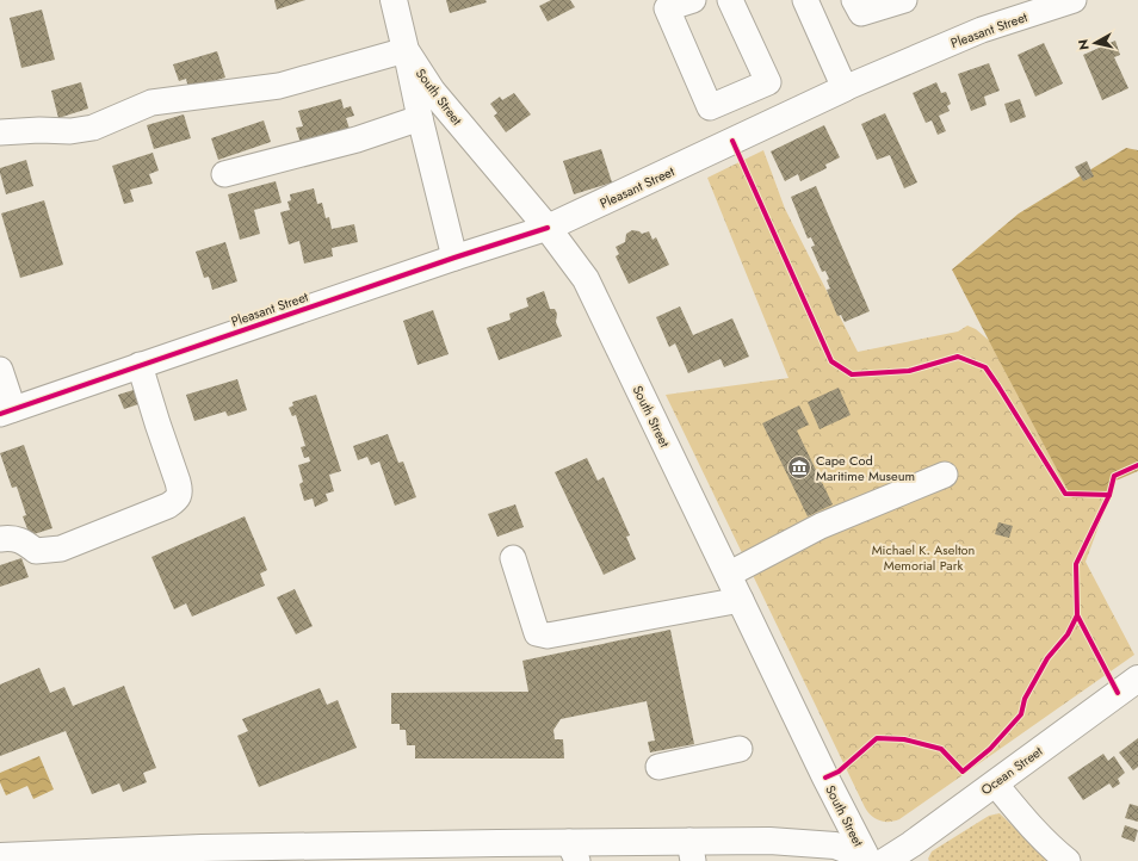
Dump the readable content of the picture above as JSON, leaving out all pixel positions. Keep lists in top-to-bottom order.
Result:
{
  "streets": {
    "main road": ["Pleasant Street", "South Street", "Ocean Street"]
  },
  "crossings": [
    ["Pleasant Street", "South Street"]
  ],
  "parks": ["Michael K. Aselton Memorial Park"],
  "places": {
    "museum": ["Cape Cod Maritime Museum"]
  },
  "north": "left"
}
